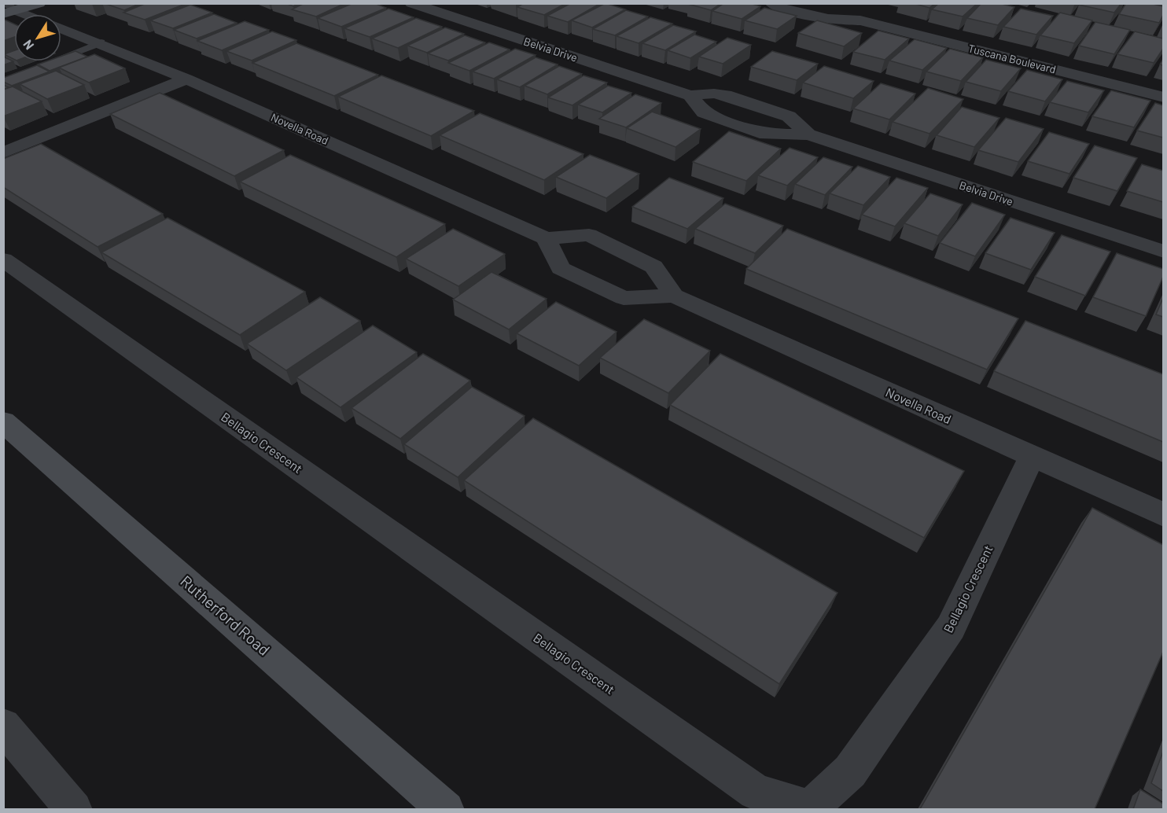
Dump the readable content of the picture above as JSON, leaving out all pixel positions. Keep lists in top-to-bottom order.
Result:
{
  "streets": {
    "main road": ["Rutherford Road"],
    "street": [
      "Belvia Drive",
      "Tuscana Boulevard",
      "Novella Road",
      "Bellagio Crescent"
    ]
  },
  "crossings": [
    ["Novella Road", "Bellagio Crescent"]
  ],
  "north": "bottom left"
}
